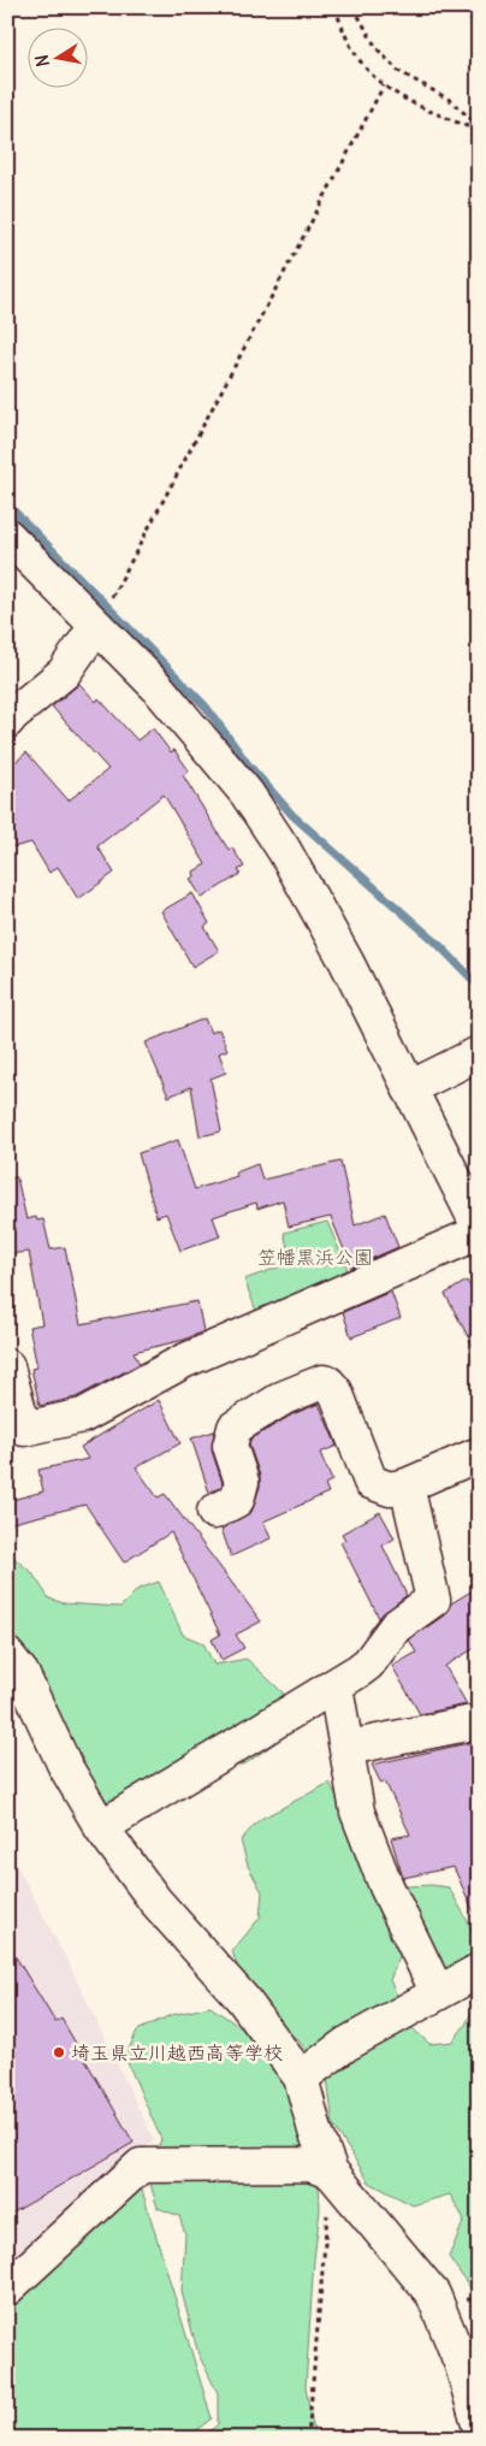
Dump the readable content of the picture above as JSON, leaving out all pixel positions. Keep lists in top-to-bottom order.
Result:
{
  "parks": ["笠幡黒浜公園"],
  "places": ["埼玉県立川越西高等学校"],
  "north": "left"
}
